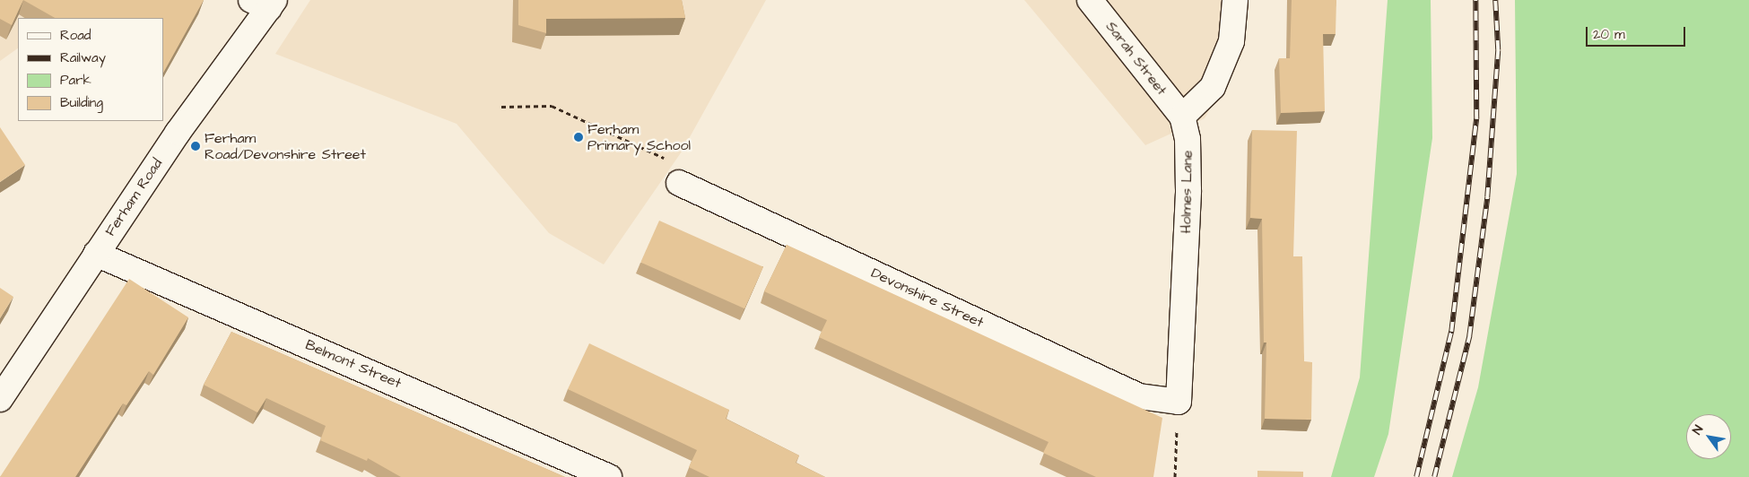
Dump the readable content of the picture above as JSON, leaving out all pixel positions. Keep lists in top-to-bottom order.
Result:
{
  "streets": {
    "street": [
      "Sarah Street",
      "Holmes Lane",
      "Ferham Road",
      "Devonshire Street",
      "Belmont Street"
    ]
  },
  "crossings": [
    ["Sarah Street", "Holmes Lane"],
    ["Holmes Lane", "Devonshire Street"],
    ["Ferham Road", "Belmont Street"]
  ],
  "places": ["Ferham Primary School", "Ferham Road/Devonshire Street"],
  "legend": [
    "Road",
    "Railway",
    "Park",
    "Building"
  ],
  "scale_bar": "20 m",
  "north": "top left"
}
